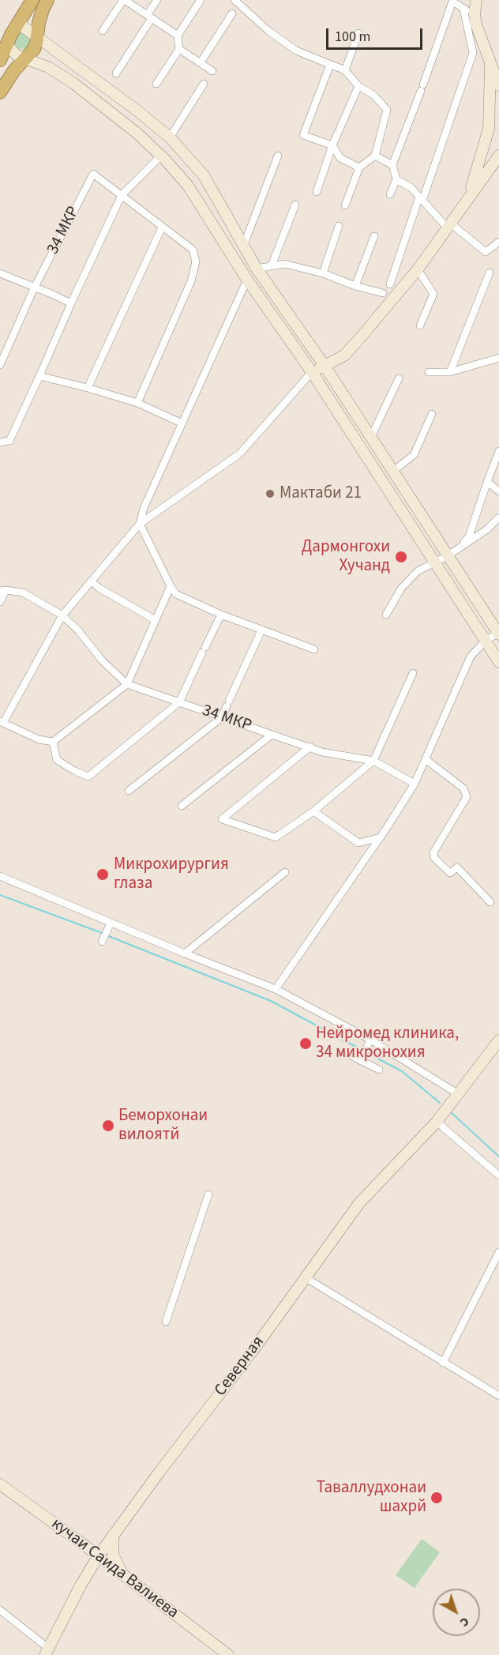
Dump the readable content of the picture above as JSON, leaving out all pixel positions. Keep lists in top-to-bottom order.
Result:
{
  "streets": {
    "main road": ["Северная", "кучаи Саида Валиева"],
    "street": ["34 МКР"]
  },
  "crossings": [
    ["Северная", "кучаи Саида Валиева"]
  ],
  "places": [
    "Мактаби 21",
    "Дармонгохи Хучанд",
    "Микрохирургия глаза",
    "Нейромед клиника, 34 микронохия",
    "Беморхонаи вилоятй",
    "Таваллудхонаи шахрй"
  ],
  "scale_bar": "100 m",
  "north": "bottom right"
}
